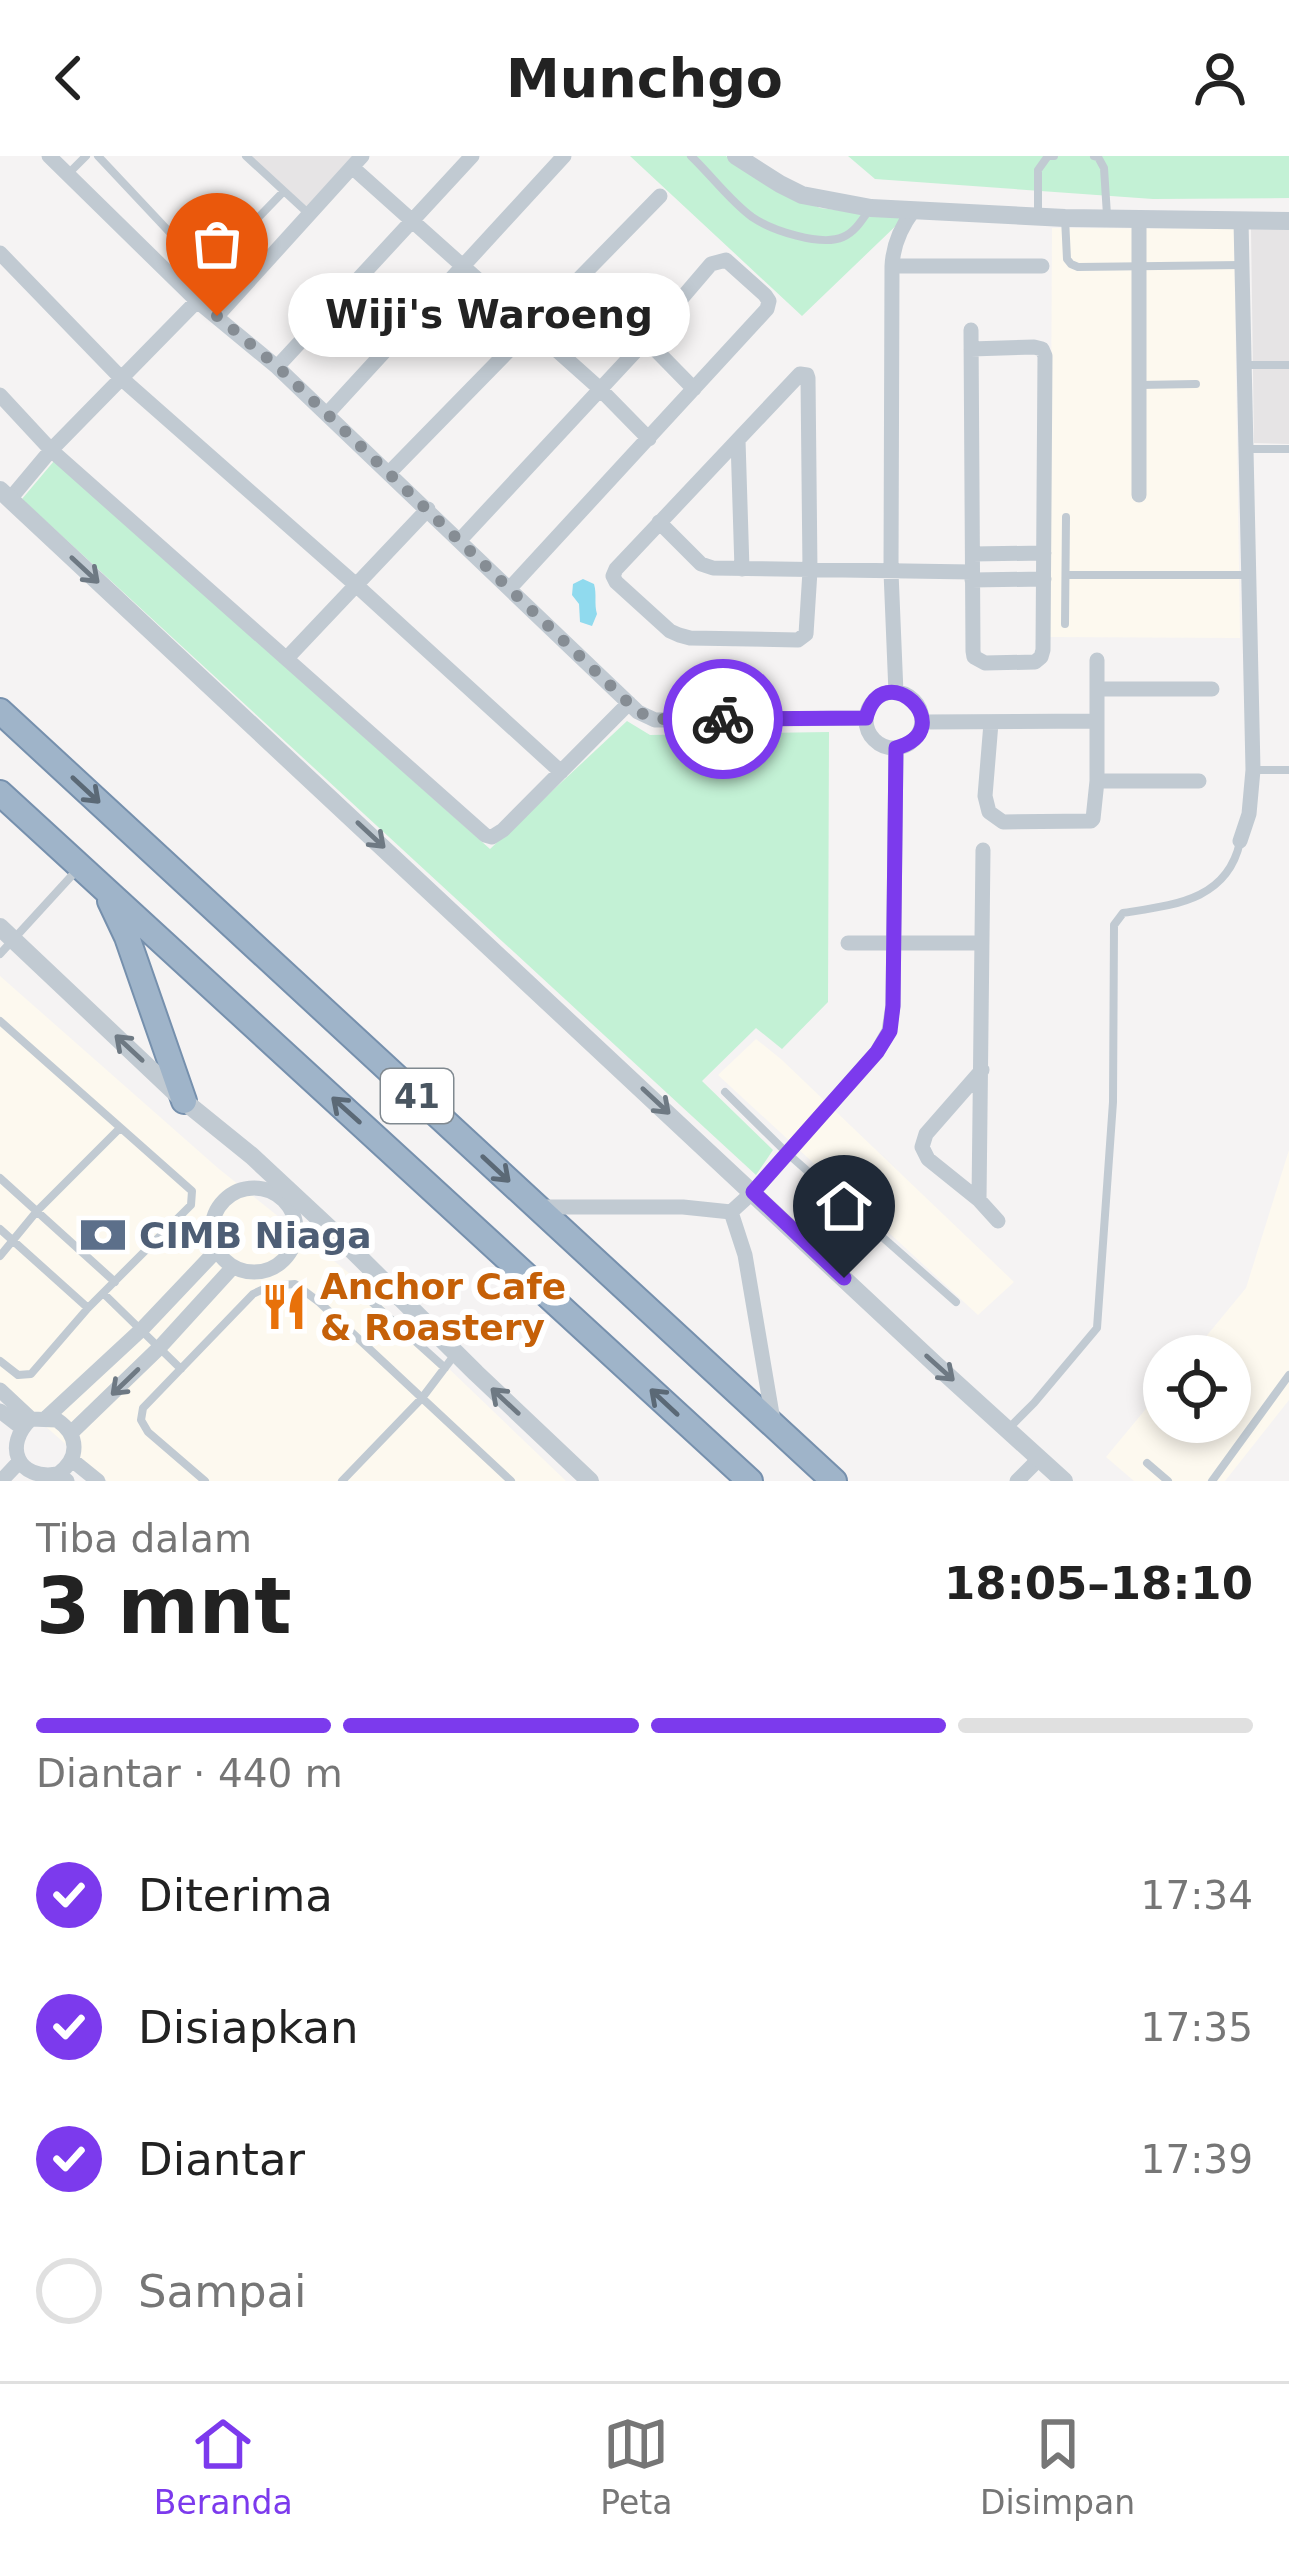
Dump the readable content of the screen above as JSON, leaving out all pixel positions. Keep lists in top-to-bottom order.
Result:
{
  "streets": {
    "highway": ["41"]
  },
  "places": {
    "other": ["Wiji's Waroeng"],
    "bank": ["CIMB Niaga"],
    "restaurant": ["Anchor Cafe & Roastery"]
  },
  "page": {
    "header": "Munchgo",
    "bubble": "Wiji's Waroeng",
    "heading": ["3 mnt", "Tiba dalam", "18:05–18:10"],
    "bar": "Diantar · 440 m",
    "list": [
      ["Diterima", "17:34"],
      ["Disiapkan", "17:35"],
      ["Diantar", "17:39"],
      "Sampai"
    ],
    "tabs": ["Beranda", "Peta", "Disimpan"]
  }
}
